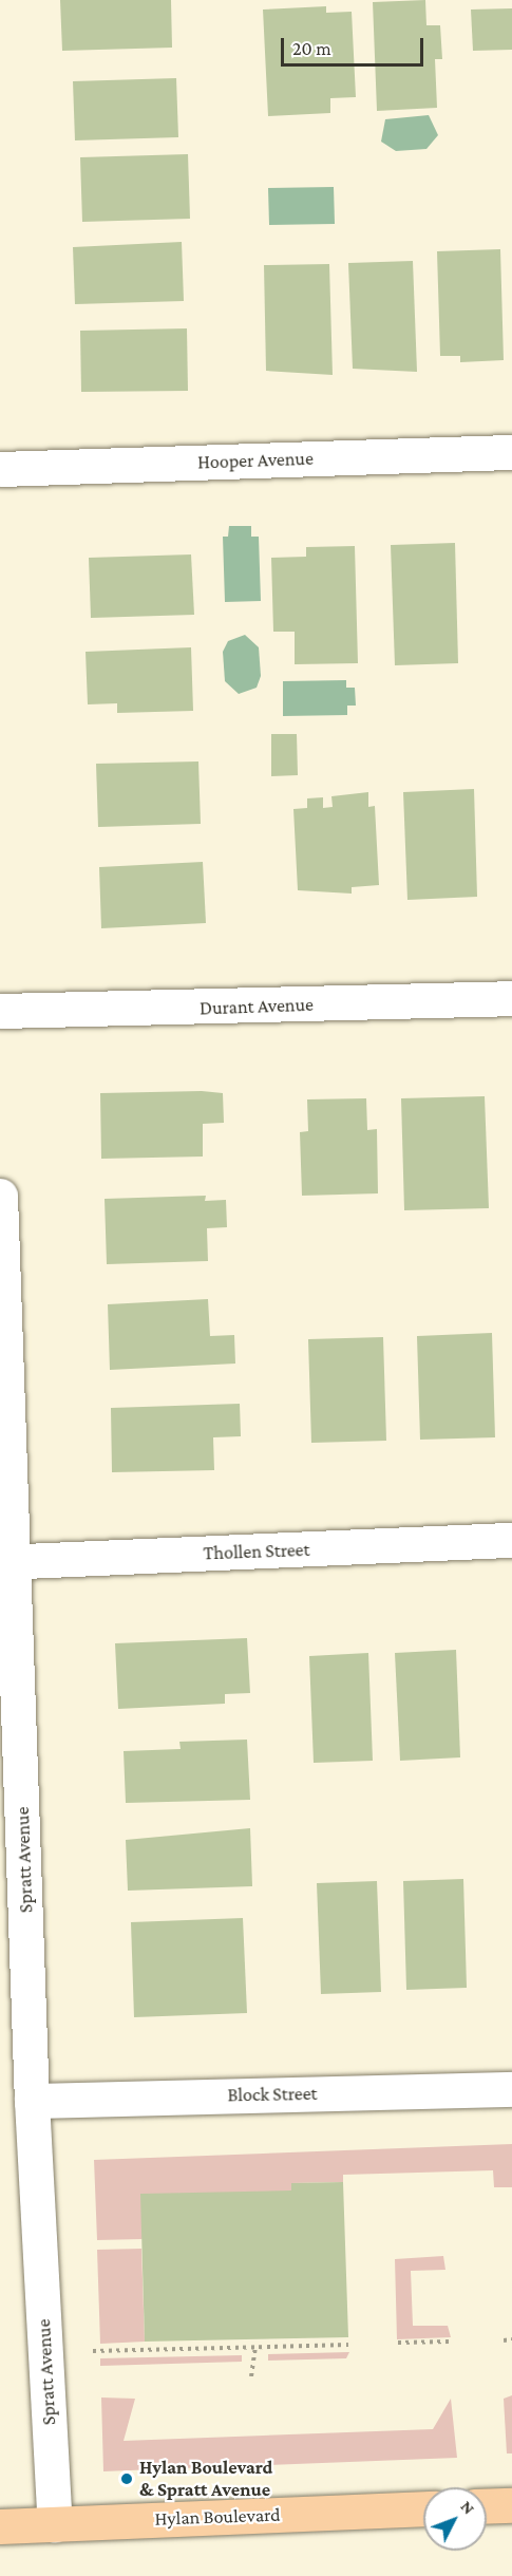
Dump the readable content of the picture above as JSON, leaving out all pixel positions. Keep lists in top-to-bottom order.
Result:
{
  "streets": {
    "main road": ["Hylan Boulevard"],
    "street": [
      "Hooper Avenue",
      "Durant Avenue",
      "Thollen Street",
      "Spratt Avenue",
      "Block Street"
    ]
  },
  "crossings": [
    ["Thollen Street", "Spratt Avenue"],
    ["Spratt Avenue", "Block Street"],
    ["Spratt Avenue", "Hylan Boulevard"]
  ],
  "places": ["Hylan Boulevard & Spratt Avenue"],
  "scale_bar": "20 m",
  "north": "top right"
}
